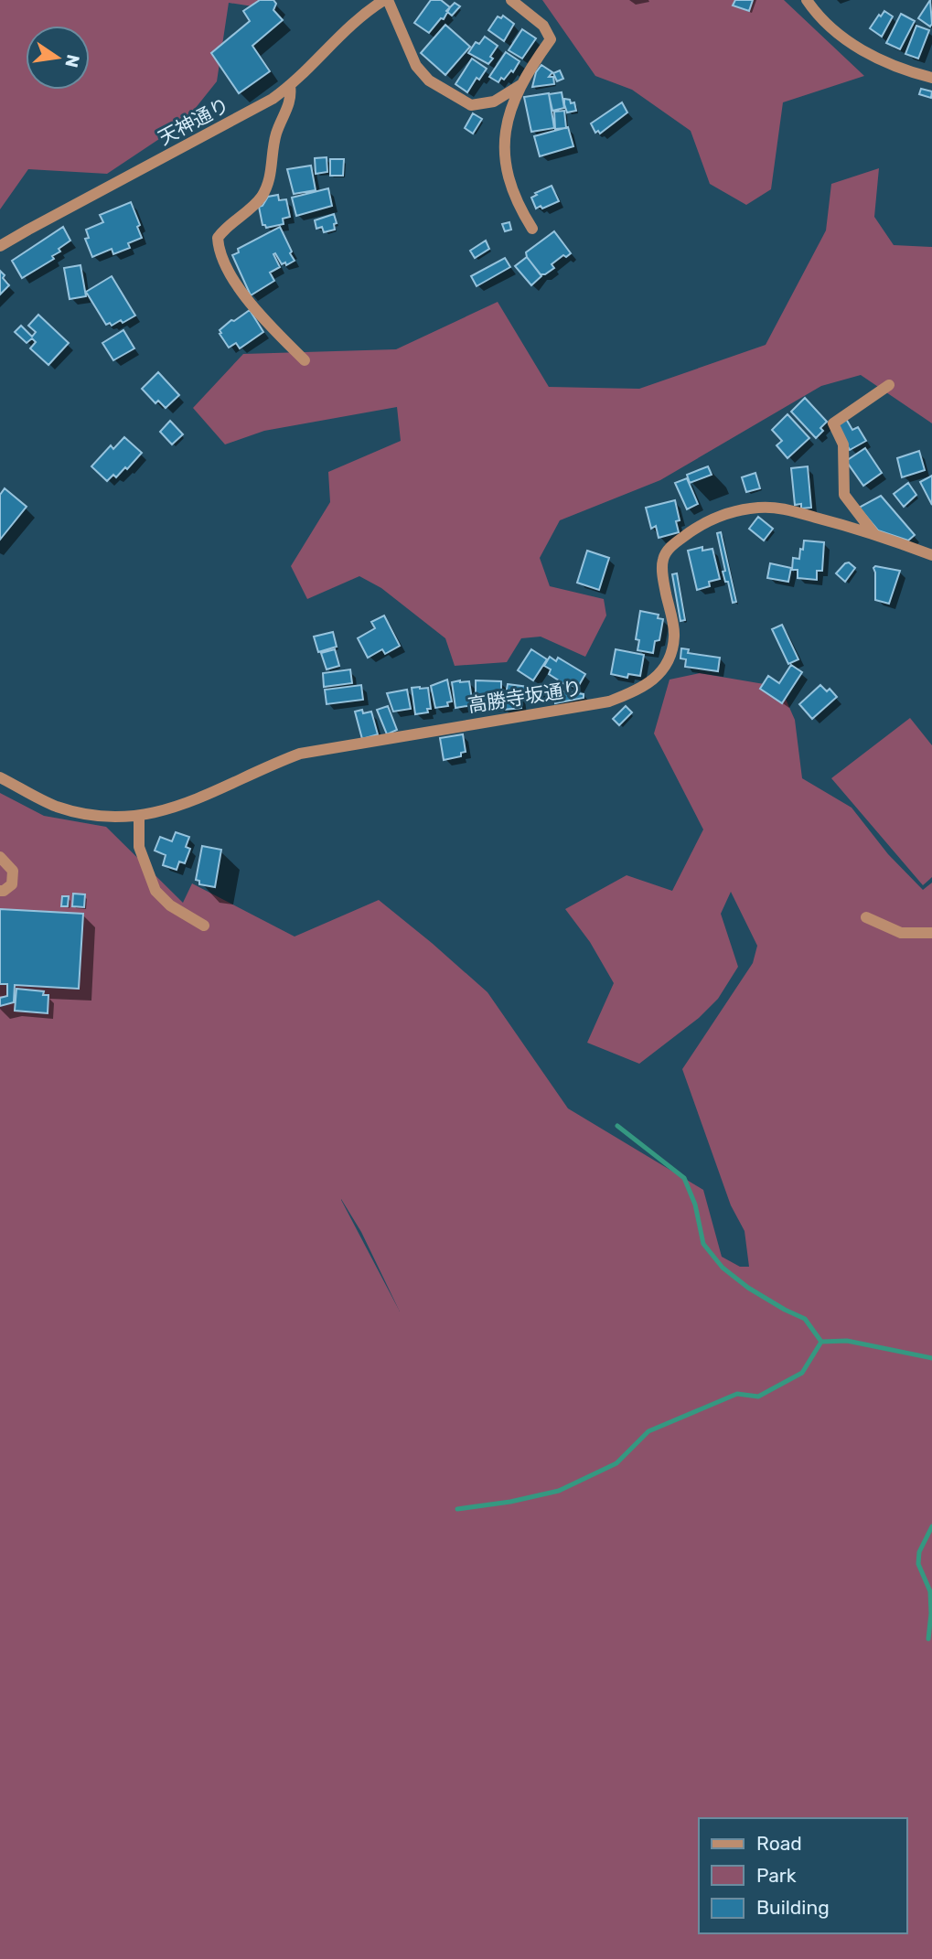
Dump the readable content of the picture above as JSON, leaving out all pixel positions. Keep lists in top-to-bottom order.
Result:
{
  "streets": {
    "street": ["天神通り", "高勝寺坂通り"]
  },
  "legend": ["Road", "Park", "Building"],
  "north": "right"
}
